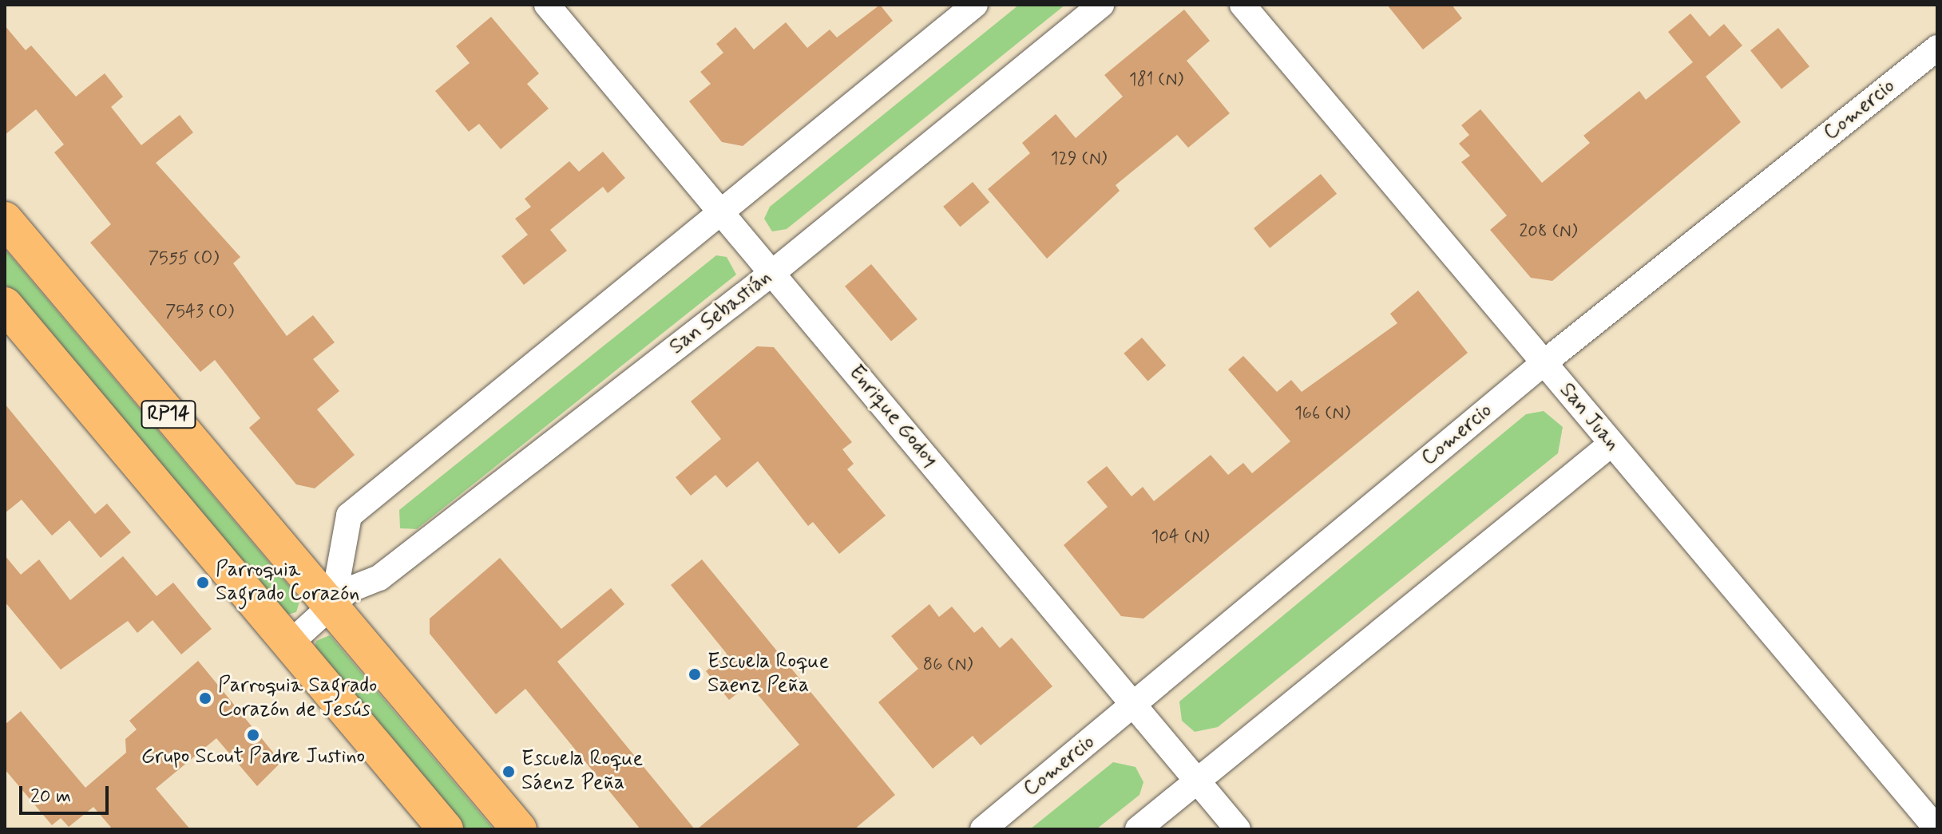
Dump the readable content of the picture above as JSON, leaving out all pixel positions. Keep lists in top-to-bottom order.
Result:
{
  "streets": {
    "main road": ["RP14"],
    "street": [
      "Comercio",
      "San Sebastián",
      "Enrique Godoy",
      "San Juan"
    ]
  },
  "crossings": [
    ["Comercio", "Enrique Godoy"],
    ["Comercio", "San Juan"],
    ["San Sebastián", "RP14"],
    ["San Sebastián", "Enrique Godoy"]
  ],
  "places": [
    "Parroquia Sagrado Corazón",
    "Escuela Roque Saenz Peña",
    "Parroquia Sagrado Corazón de Jesús",
    "Grupo Scout Padre Justino",
    "Escuela Roque Sáenz Peña"
  ],
  "house_numbers": [
    "181 (N)",
    "129 (N)",
    "208 (N)",
    "7555 (O)",
    "7543 (O)",
    "166 (N)",
    "104 (N)",
    "86 (N)"
  ],
  "scale_bar": "20 m"
}
